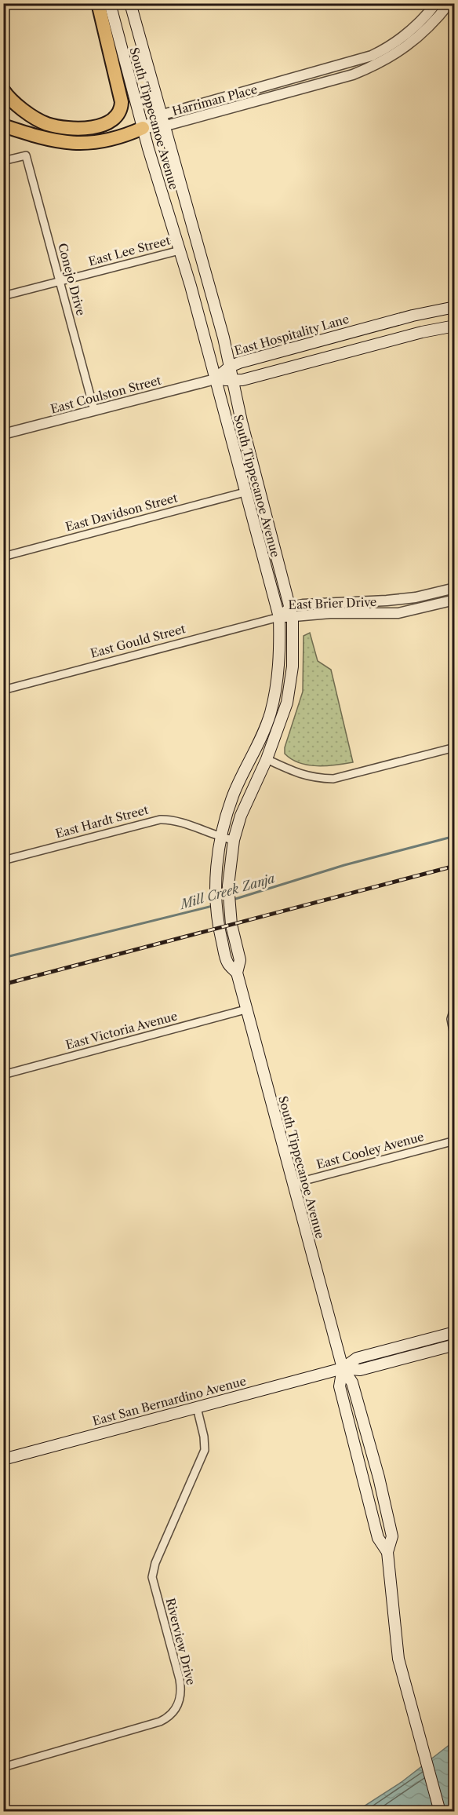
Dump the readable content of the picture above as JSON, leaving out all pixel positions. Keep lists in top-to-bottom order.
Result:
{
  "streets": {
    "main road": ["South Tippecanoe Avenue", "East Hospitality Lane", "East San Bernardino Avenue"],
    "street": [
      "Harriman Place",
      "East Lee Street",
      "Conejo Drive",
      "East Coulston Street",
      "East Davidson Street",
      "East Brier Drive",
      "East Gould Street",
      "East Hardt Street",
      "East Victoria Avenue",
      "East Cooley Avenue",
      "Riverview Drive"
    ]
  },
  "crossings": [
    ["Harriman Place", "South Tippecanoe Avenue"],
    ["South Tippecanoe Avenue", "East Lee Street"],
    ["South Tippecanoe Avenue", "East Hospitality Lane"],
    ["South Tippecanoe Avenue", "East Coulston Street"],
    ["South Tippecanoe Avenue", "East Davidson Street"],
    ["South Tippecanoe Avenue", "East Brier Drive"],
    ["South Tippecanoe Avenue", "East Gould Street"],
    ["South Tippecanoe Avenue", "East Hardt Street"],
    ["South Tippecanoe Avenue", "East Victoria Avenue"],
    ["South Tippecanoe Avenue", "East Cooley Avenue"],
    ["South Tippecanoe Avenue", "East San Bernardino Avenue"],
    ["East Lee Street", "Conejo Drive"],
    ["Conejo Drive", "East Coulston Street"],
    ["East Hospitality Lane", "East Coulston Street"],
    ["East Brier Drive", "East Gould Street"],
    ["East San Bernardino Avenue", "Riverview Drive"]
  ],
  "water": ["Mill Creek Zanja"]
}
